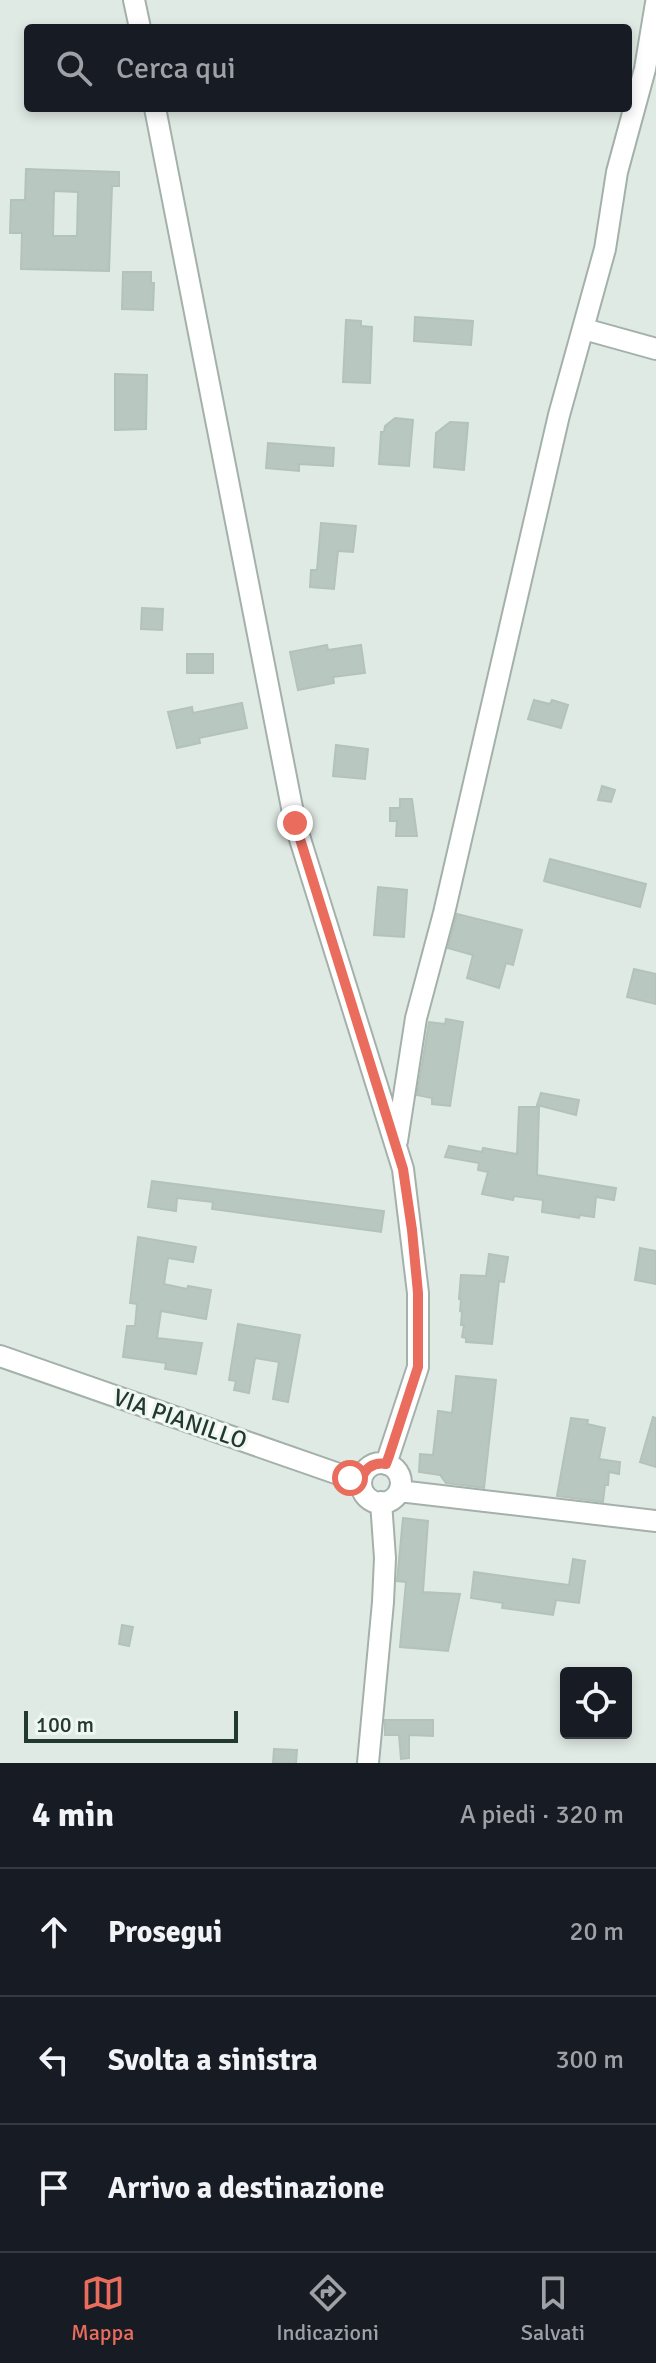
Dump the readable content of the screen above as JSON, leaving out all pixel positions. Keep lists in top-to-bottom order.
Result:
{
  "streets": {
    "street": ["VIA PIANILLO"]
  },
  "scale_bar": "100 m",
  "page": {
    "search": "Cerca qui",
    "scale": "100 m",
    "heading": ["4 min", "A piedi · 320 m"],
    "list": [
      ["Prosegui", "20 m"],
      ["Svolta a sinistra", "300 m"],
      "Arrivo a destinazione"
    ],
    "nav": ["Mappa", "Indicazioni", "Salvati"]
  }
}
